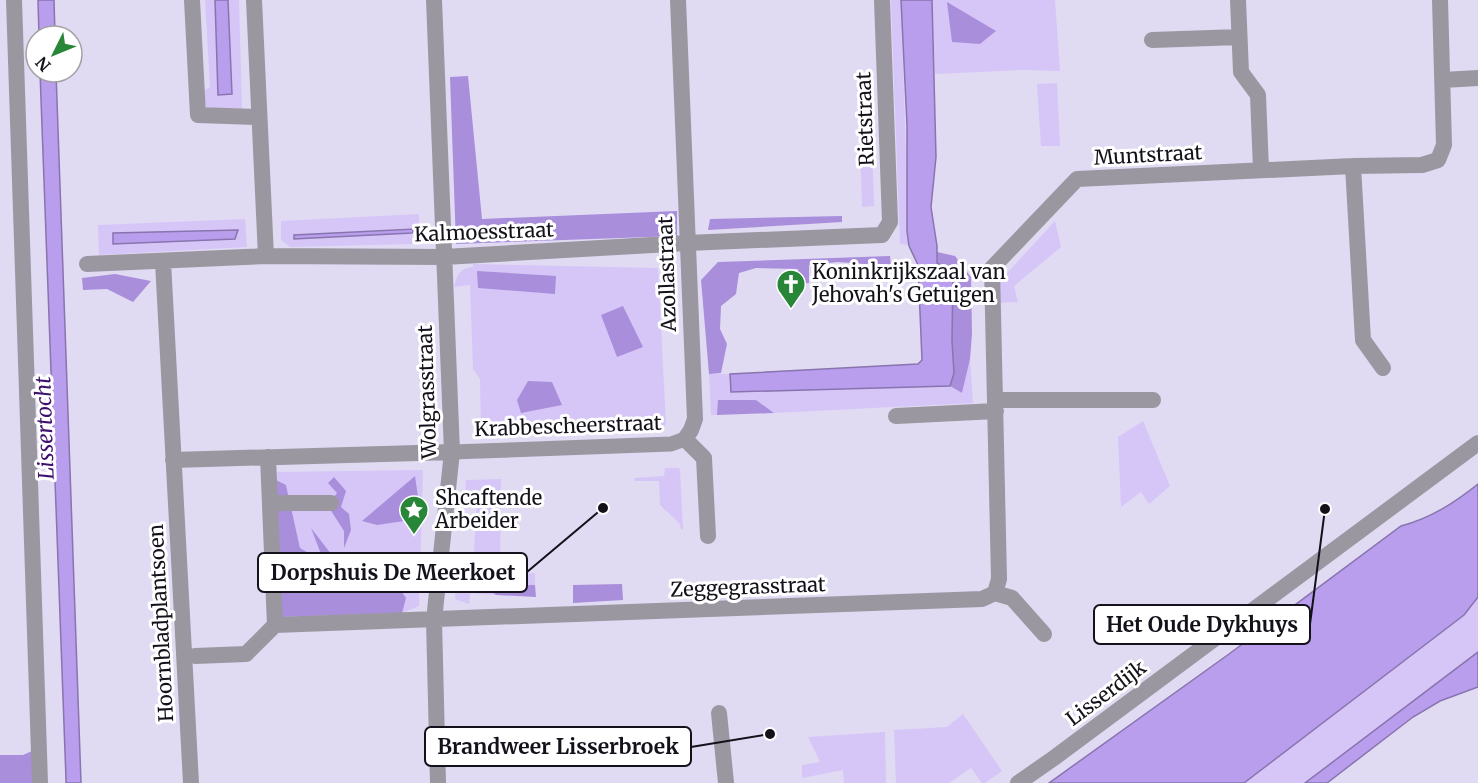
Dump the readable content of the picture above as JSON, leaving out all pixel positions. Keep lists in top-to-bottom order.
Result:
{
  "streets": {
    "street": [
      "Rietstraat",
      "Muntstraat",
      "Kalmoesstraat",
      "Azollastraat",
      "Wolgrasstraat",
      "Krabbescheerstraat",
      "Zeggegrasstraat",
      "Hoornbladplantsoen",
      "Lisserdijk"
    ]
  },
  "crossings": [
    ["Rietstraat", "Kalmoesstraat"],
    ["Muntstraat", "Zeggegrasstraat"],
    ["Kalmoesstraat", "Azollastraat"],
    ["Kalmoesstraat", "Wolgrasstraat"],
    ["Kalmoesstraat", "Hoornbladplantsoen"],
    ["Azollastraat", "Krabbescheerstraat"],
    ["Wolgrasstraat", "Krabbescheerstraat"],
    ["Wolgrasstraat", "Zeggegrasstraat"]
  ],
  "water": ["Lissertocht"],
  "places": {
    "church": ["Koninkrijkszaal van Jehovah's Getuigen"],
    "other": ["Dorpshuis De Meerkoet", "Het Oude Dykhuys", "Brandweer Lisserbroek"],
    "place": ["Shcaftende Arbeider"]
  },
  "north": "bottom left"
}
